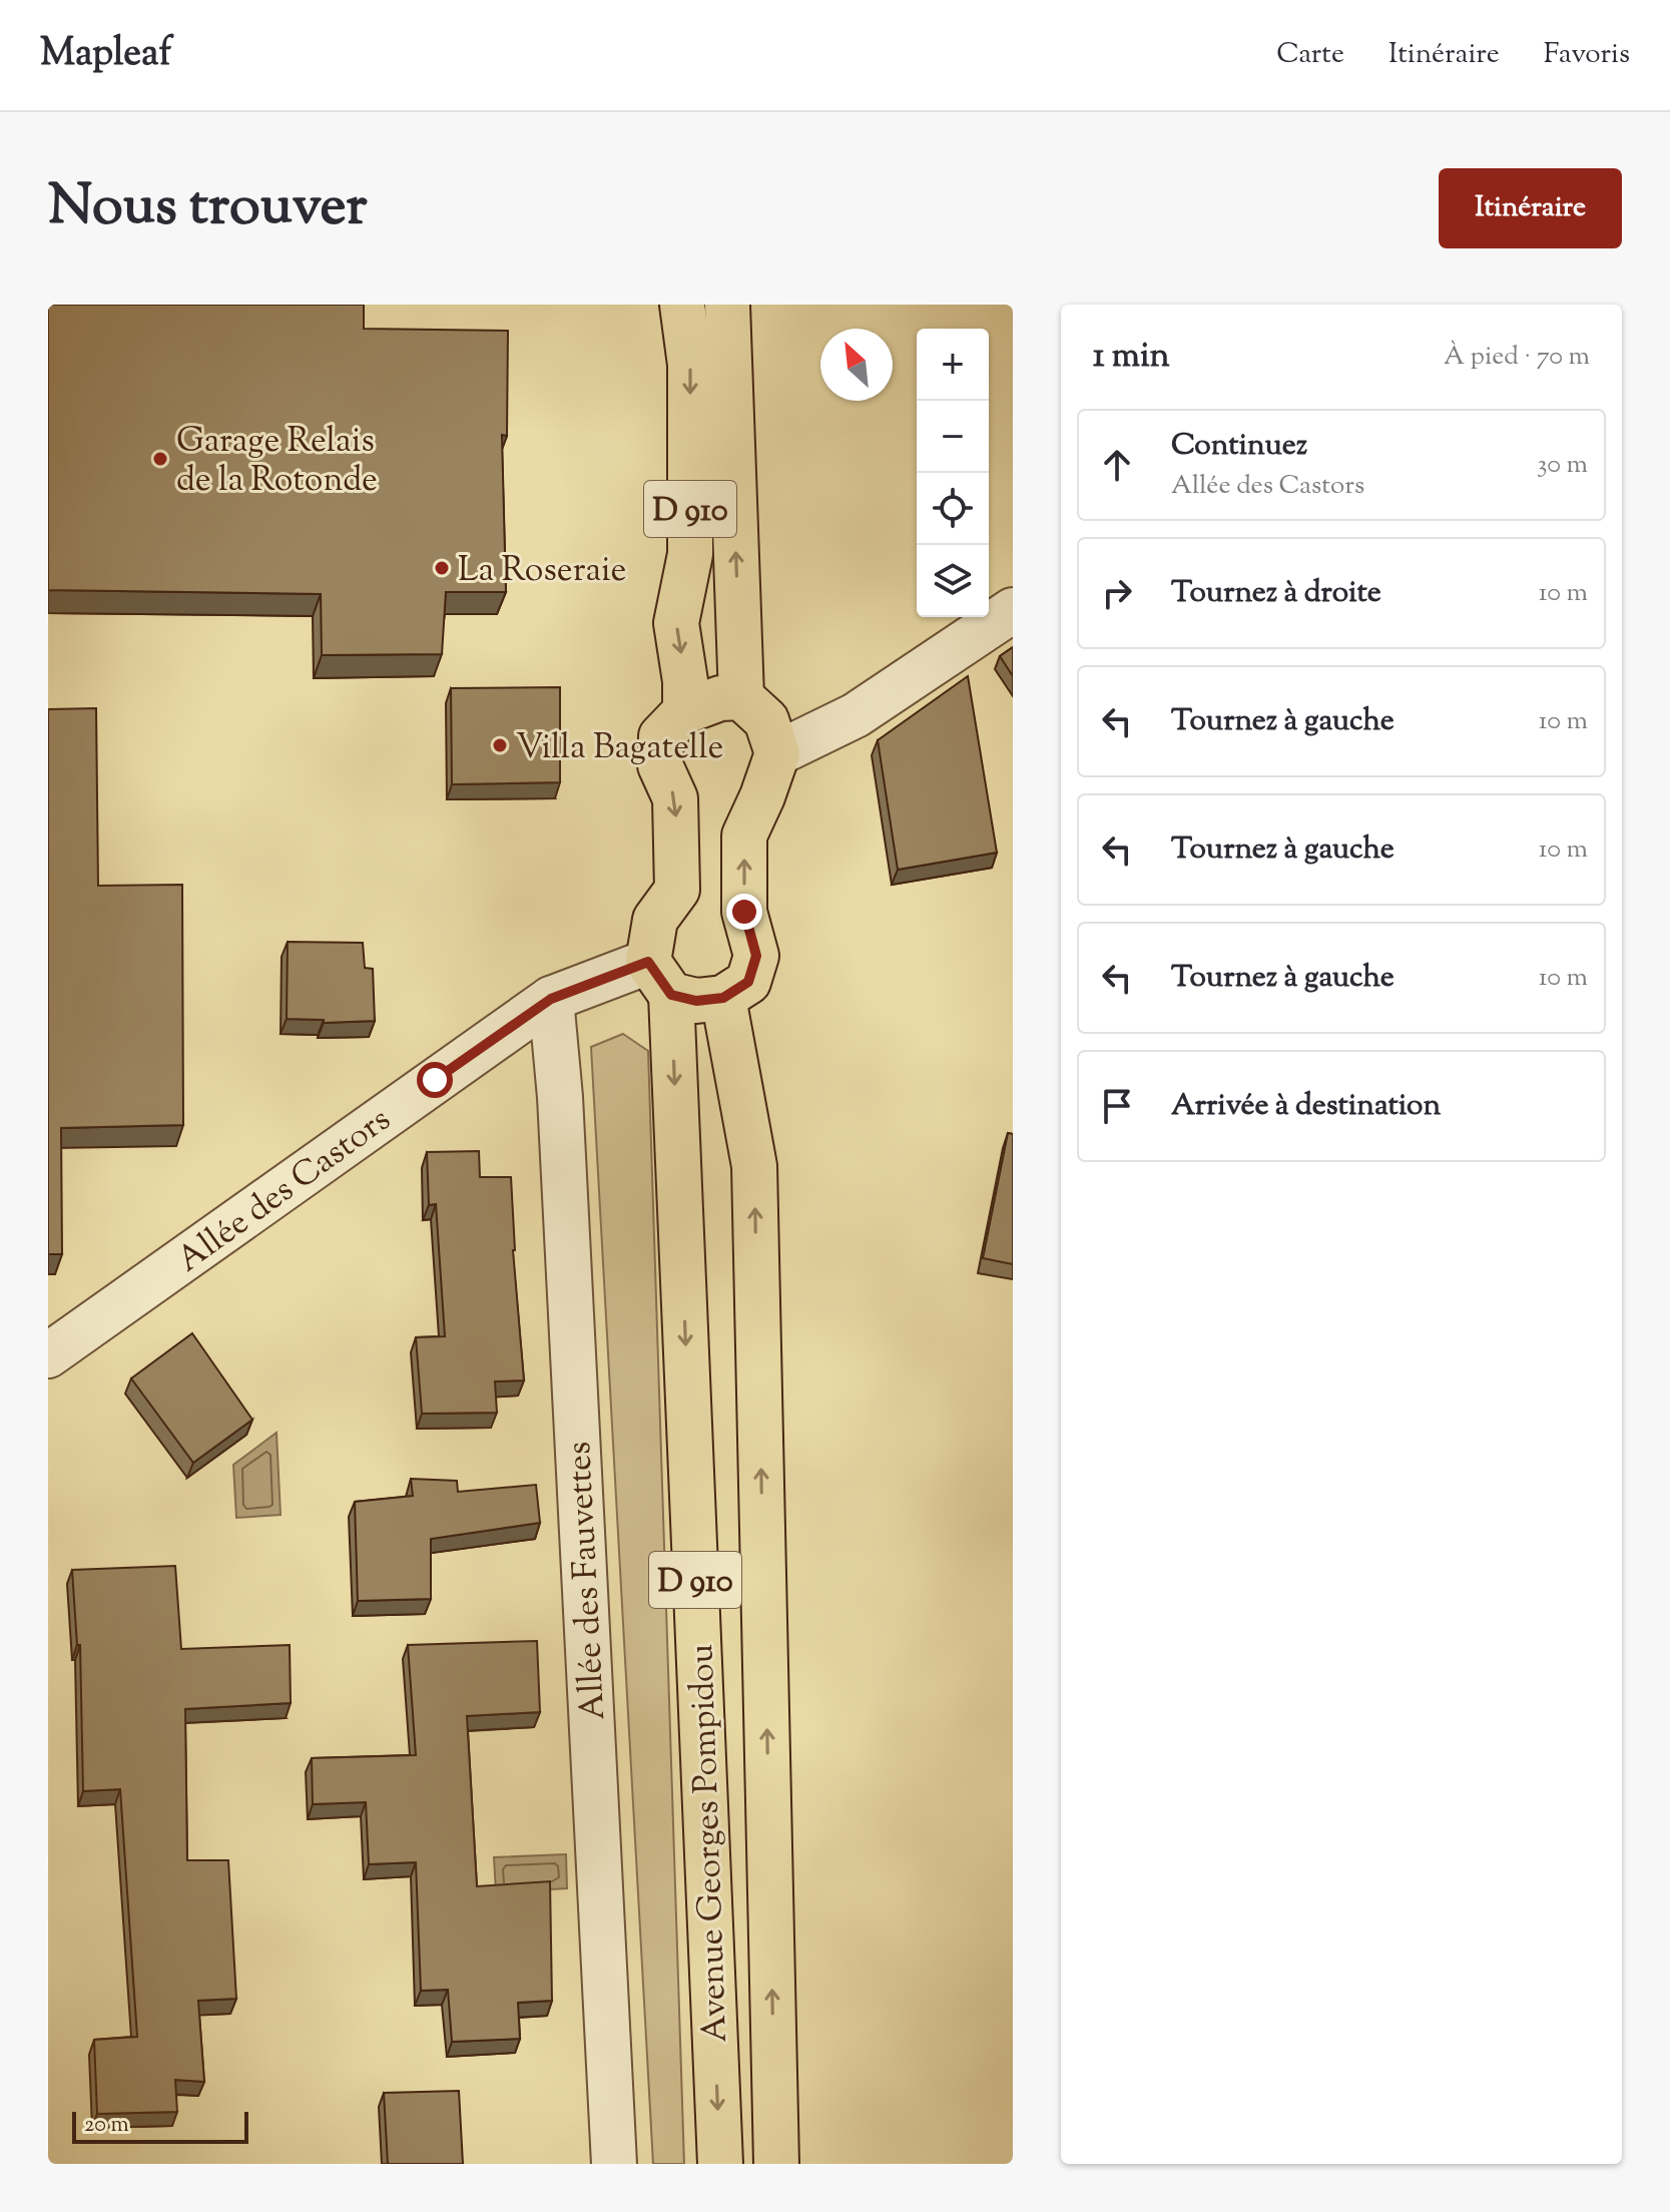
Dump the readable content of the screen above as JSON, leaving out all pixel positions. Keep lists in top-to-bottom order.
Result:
{
  "streets": {
    "main road": ["D 910", "Avenue Georges Pompidou"],
    "street": ["Allée des Castors", "Allée des Fauvettes"]
  },
  "crossings": [
    ["D 910", "Avenue Georges Pompidou"],
    ["Allée des Castors", "Allée des Fauvettes"],
    ["Allée des Castors", "Avenue Georges Pompidou"]
  ],
  "places": ["Garage Relais de la Rotonde", "La Roseraie", "Villa Bagatelle"],
  "scale_bar": "20 m",
  "north": "top left",
  "page": {
    "header": "Mapleaf",
    "nav": ["Carte", "Itinéraire", "Favoris"],
    "title": "Nous trouver",
    "buttons": "Itinéraire",
    "heading": ["1 min", "À pied · 70 m"],
    "map_buttons": ["+", "−"],
    "list": [
      ["Continuez", "Allée des Castors", "30 m"],
      ["Tournez à droite", "10 m"],
      ["Tournez à gauche", "10 m"],
      ["Tournez à gauche", "10 m"],
      ["Tournez à gauche", "10 m"],
      "Arrivée à destination"
    ],
    "scale": "20 m"
  }
}
